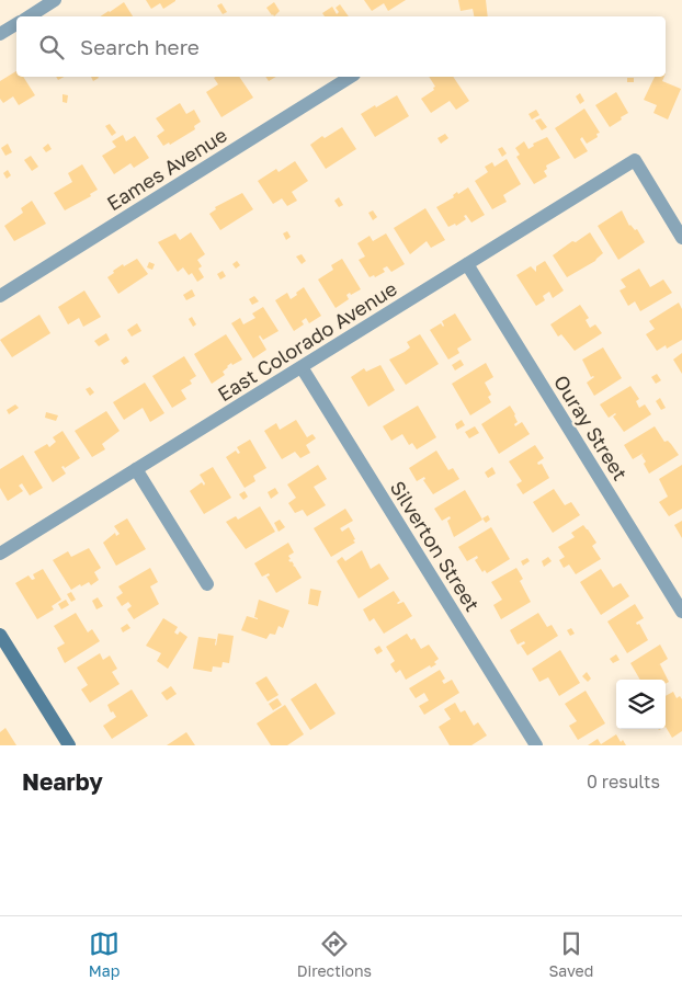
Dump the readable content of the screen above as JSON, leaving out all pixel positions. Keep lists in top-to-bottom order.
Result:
{
  "streets": {
    "street": [
      "Eames Avenue",
      "East Colorado Avenue",
      "Ouray Street",
      "Silverton Street"
    ]
  },
  "crossings": [
    ["East Colorado Avenue", "Ouray Street"],
    ["East Colorado Avenue", "Silverton Street"]
  ],
  "page": {
    "search": "Search here",
    "heading": ["Nearby", "0 results"],
    "nav": ["Map", "Directions", "Saved"]
  }
}
